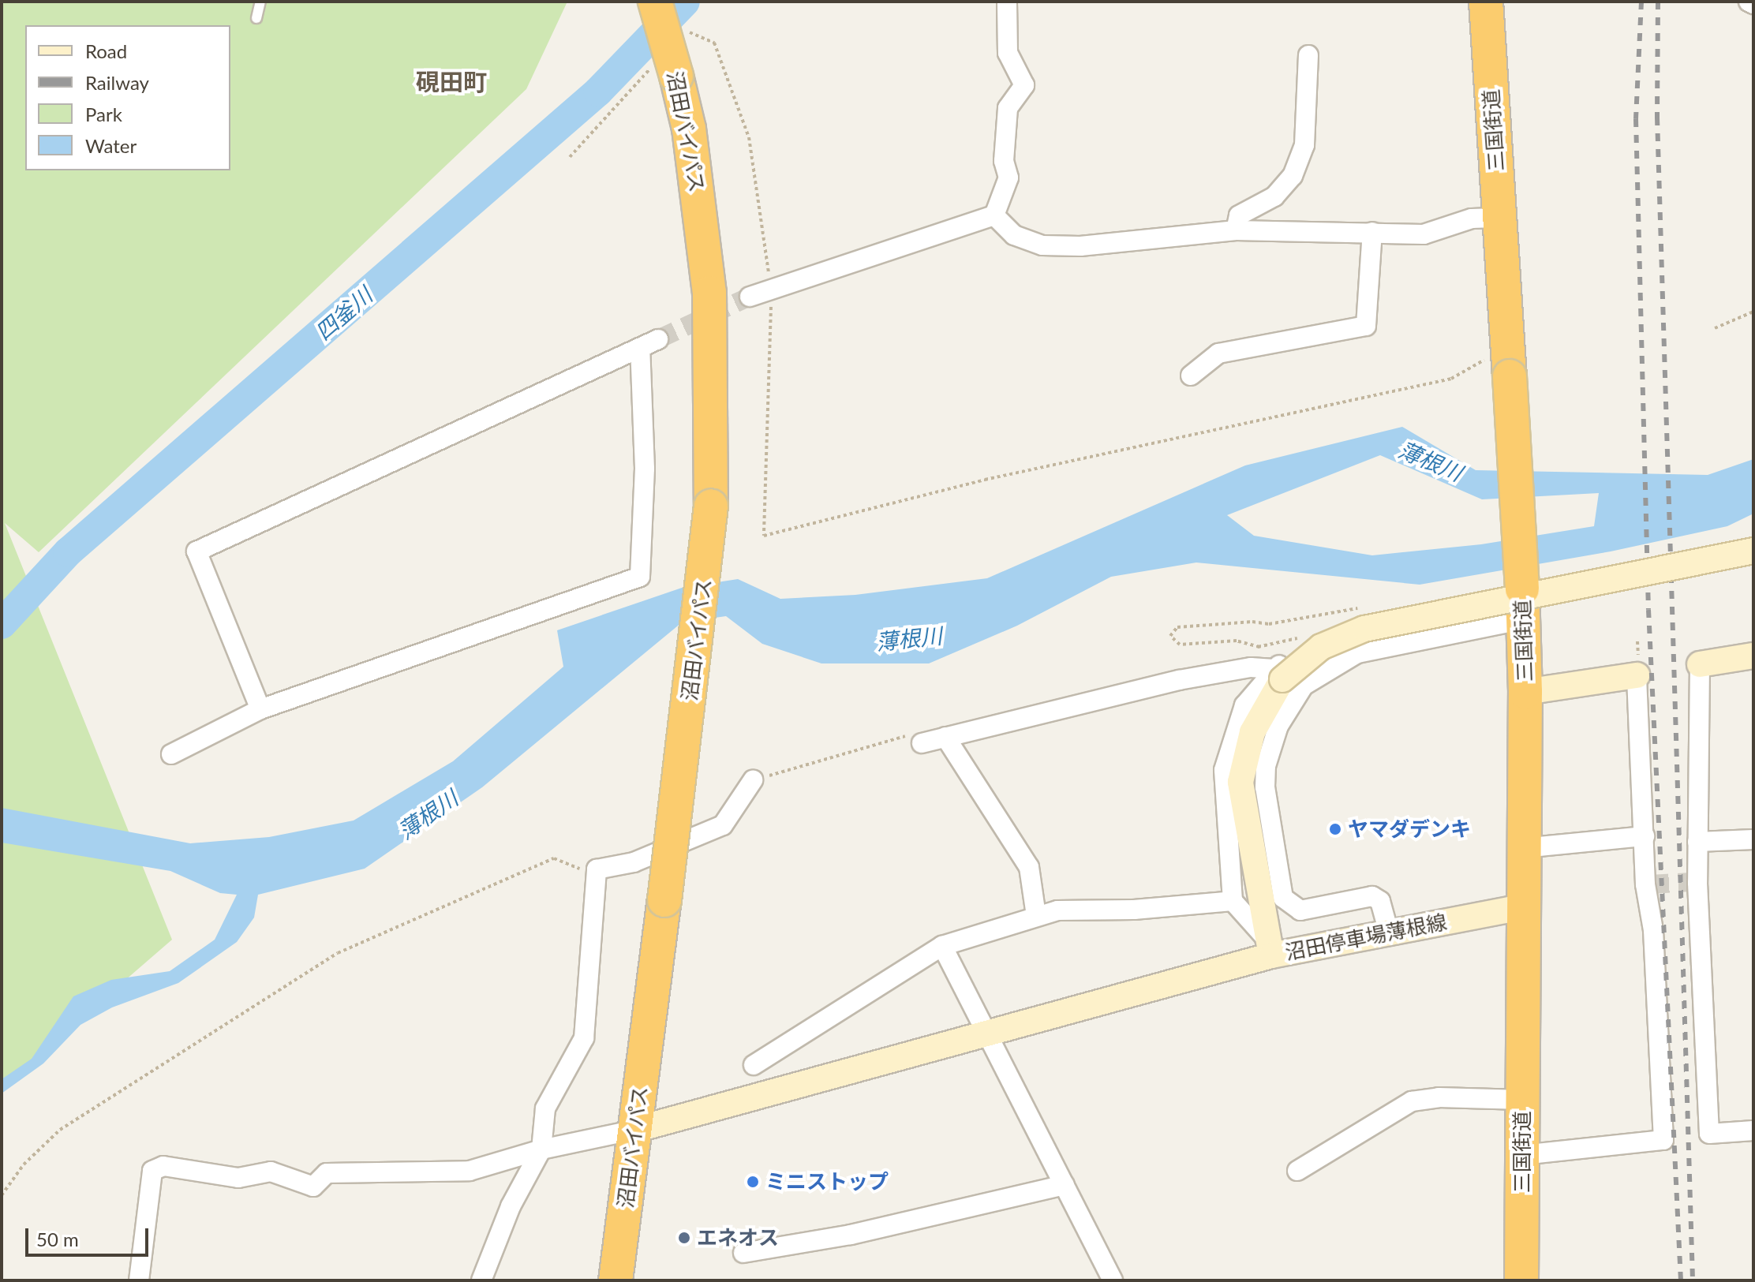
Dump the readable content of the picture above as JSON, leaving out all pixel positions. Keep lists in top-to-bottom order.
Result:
{
  "streets": {
    "highway": ["三国街道", "沼田バイパス"],
    "main road": ["沼田停車場薄根線"]
  },
  "crossings": [
    ["三国街道", "沼田停車場薄根線"]
  ],
  "districts": ["硯田町"],
  "water": ["四釜川", "薄根川"],
  "places": ["ヤマダデンキ", "ミニストップ", "エネオス"],
  "legend": [
    "Road",
    "Railway",
    "Park",
    "Water"
  ],
  "scale_bar": "50 m"
}
